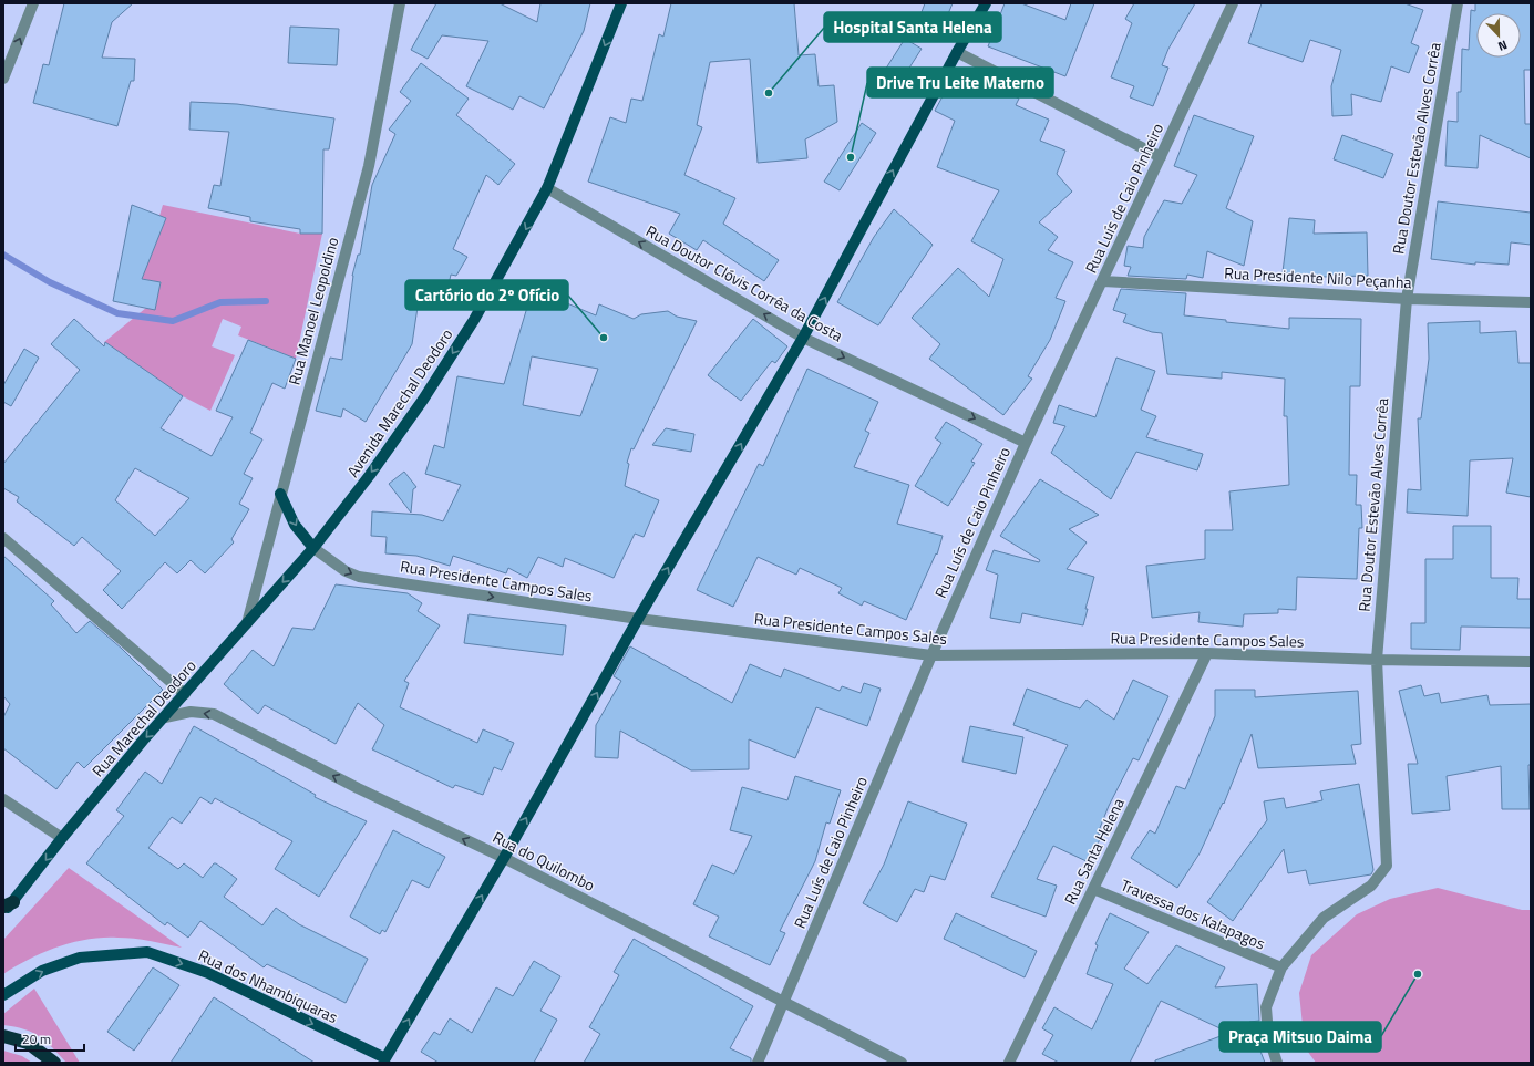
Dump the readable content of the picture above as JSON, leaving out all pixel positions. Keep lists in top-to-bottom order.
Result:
{
  "streets": {
    "main road": ["Avenida Marechal Deodoro", "Rua Marechal Deodoro", "Rua dos Nhambiquaras"],
    "street": [
      "Rua Doutor Estevão Alves Corrêa",
      "Rua Luís de Caio Pinheiro",
      "Rua Presidente Nilo Peçanha",
      "Rua Doutor Clóvis Corrêa da Costa",
      "Rua Manoel Leopoldino",
      "Rua Presidente Campos Sales",
      "Rua Santa Helena",
      "Rua do Quilombo",
      "Travessa dos Kalapagos"
    ]
  },
  "crossings": [
    ["Rua Doutor Estevão Alves Corrêa", "Rua Presidente Nilo Peçanha"],
    ["Rua Doutor Estevão Alves Corrêa", "Rua Presidente Campos Sales"],
    ["Rua Doutor Estevão Alves Corrêa", "Travessa dos Kalapagos"],
    ["Rua Luís de Caio Pinheiro", "Rua Presidente Nilo Peçanha"],
    ["Rua Luís de Caio Pinheiro", "Rua Doutor Clóvis Corrêa da Costa"],
    ["Rua Luís de Caio Pinheiro", "Rua Presidente Campos Sales"],
    ["Rua Luís de Caio Pinheiro", "Rua do Quilombo"],
    ["Rua Doutor Clóvis Corrêa da Costa", "Avenida Marechal Deodoro"],
    ["Rua Manoel Leopoldino", "Rua Marechal Deodoro"],
    ["Avenida Marechal Deodoro", "Rua Presidente Campos Sales"],
    ["Avenida Marechal Deodoro", "Rua Marechal Deodoro"],
    ["Rua Presidente Campos Sales", "Rua Marechal Deodoro"],
    ["Rua Presidente Campos Sales", "Rua Santa Helena"],
    ["Rua Marechal Deodoro", "Rua do Quilombo"],
    ["Rua Santa Helena", "Travessa dos Kalapagos"]
  ],
  "one_way": [
    "Avenida Marechal Deodoro",
    "Rua Marechal Deodoro",
    "Rua do Quilombo",
    "Rua dos Nhambiquaras"
  ],
  "places": [
    "Hospital Santa Helena",
    "Drive Tru Leite Materno",
    "Cartório do 2º Ofício",
    "Praça Mitsuo Daima"
  ],
  "scale_bar": "20 m",
  "north": "bottom"
}
